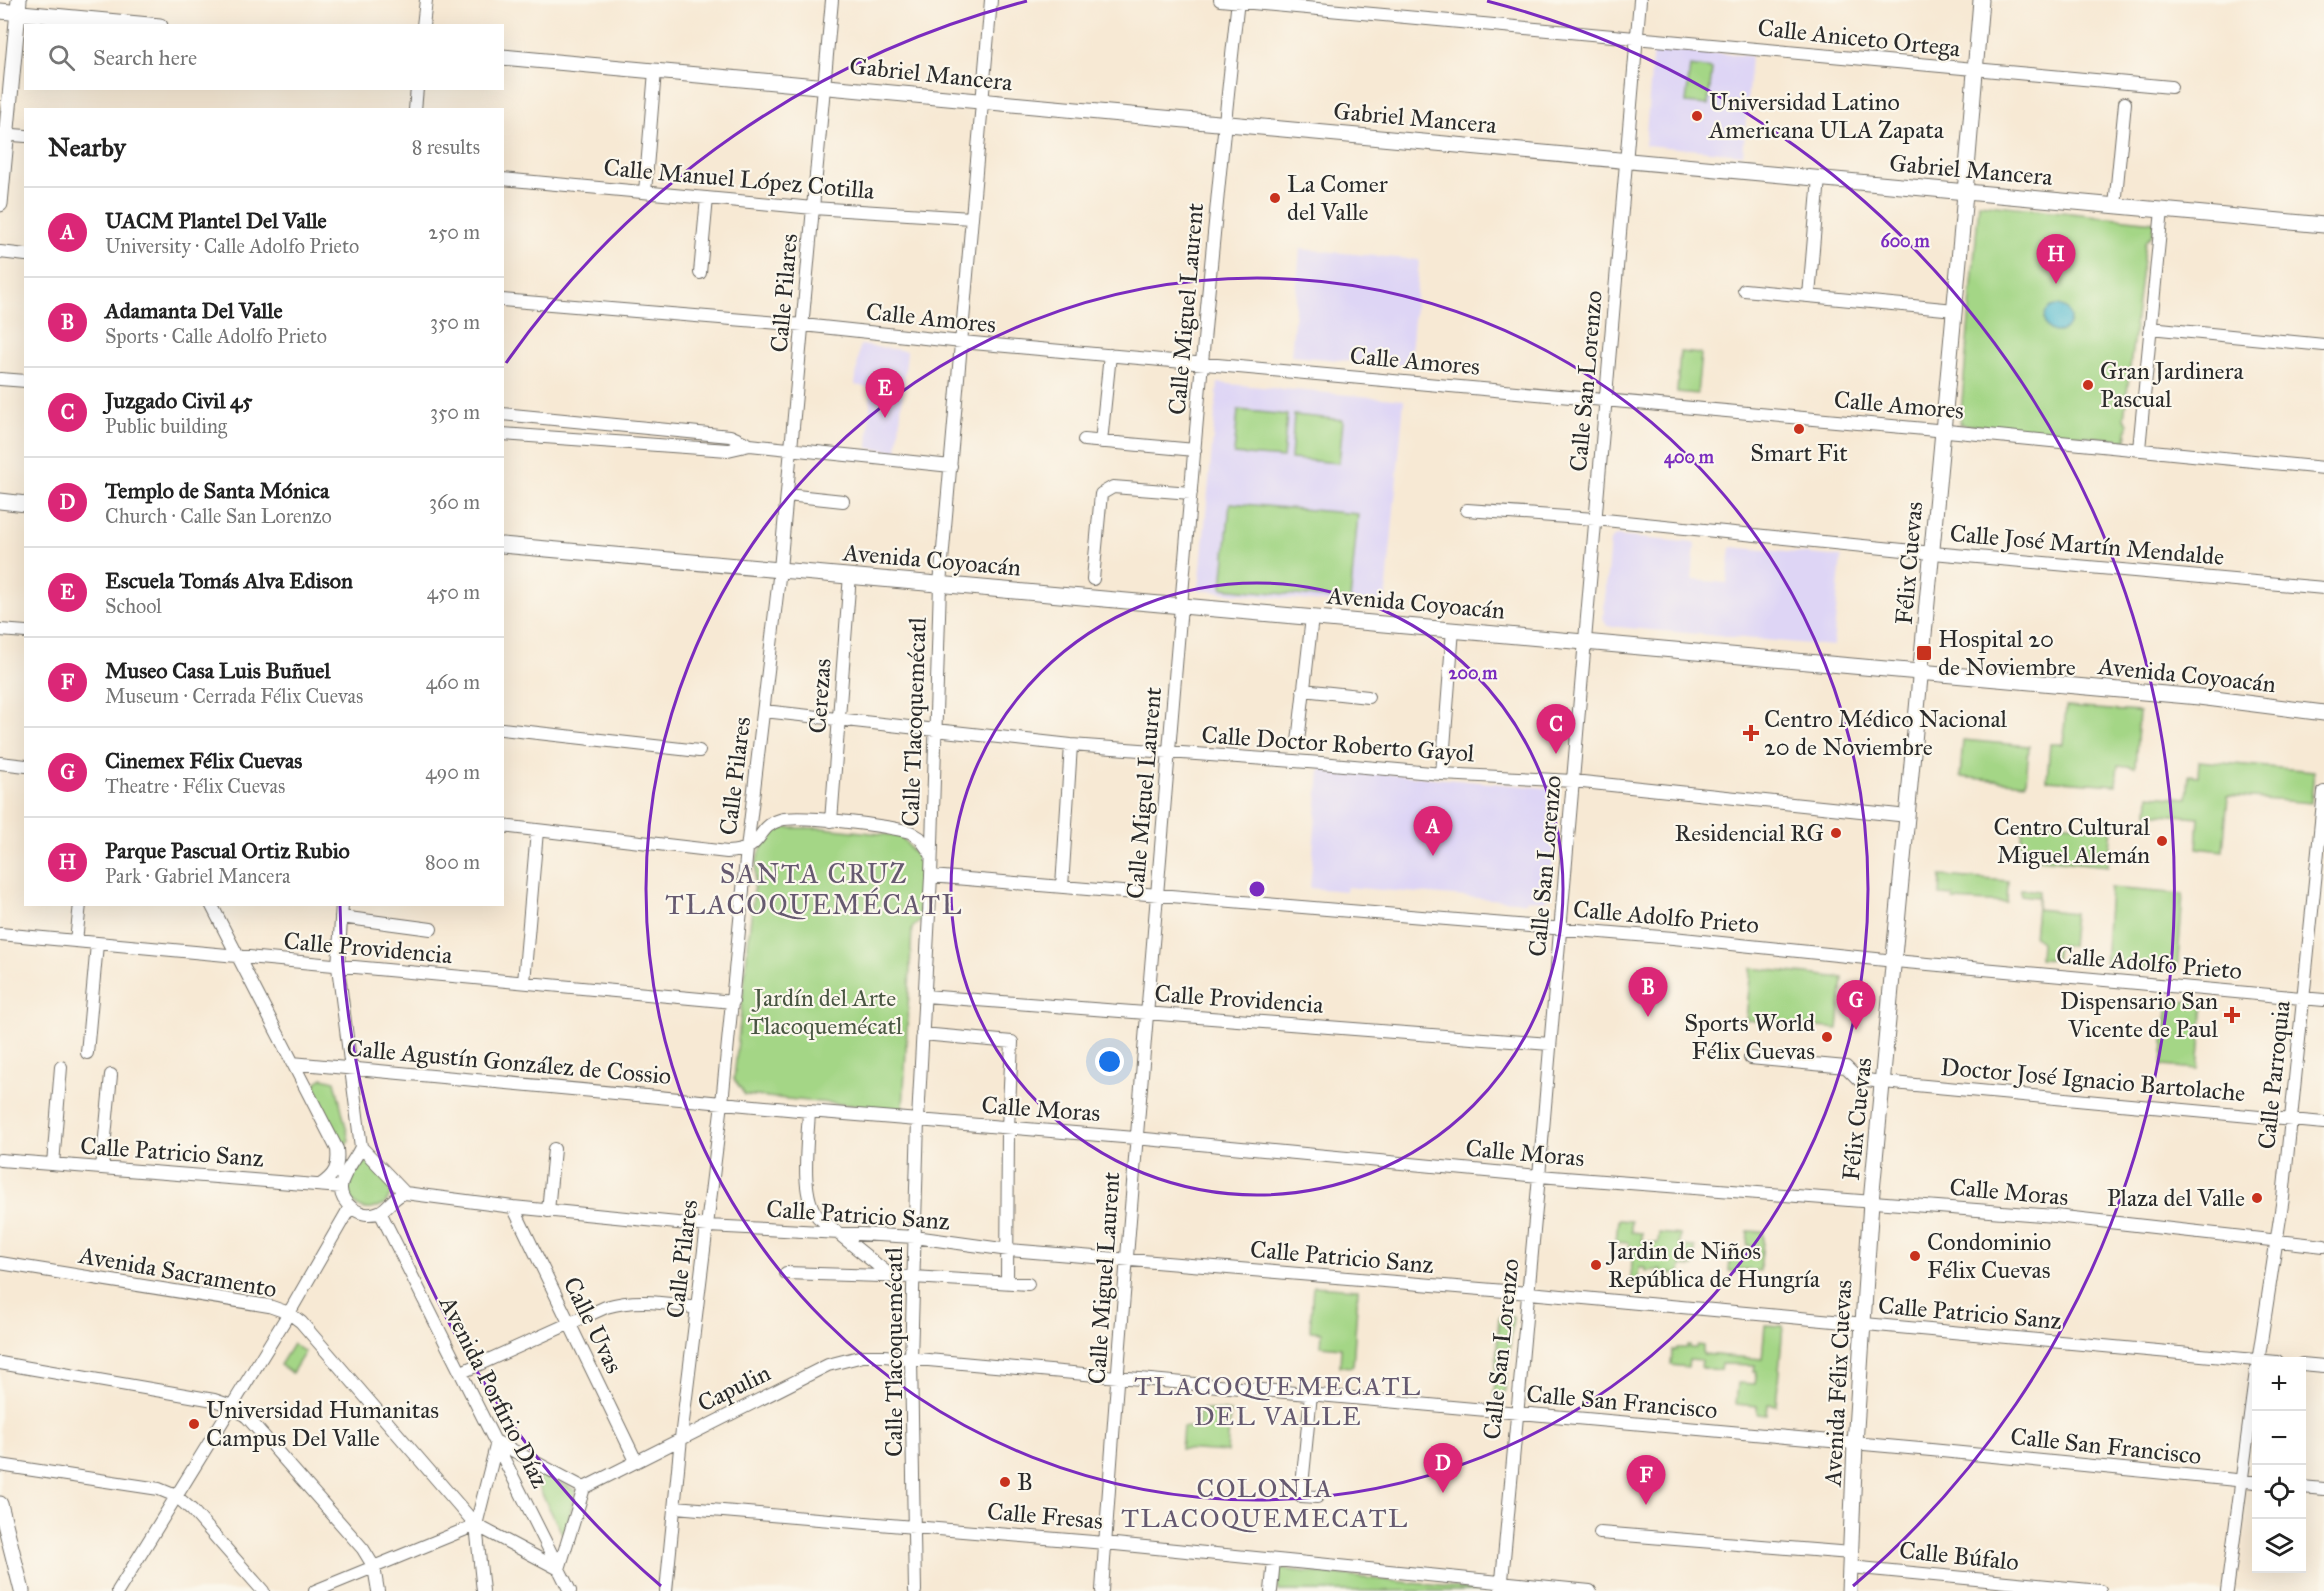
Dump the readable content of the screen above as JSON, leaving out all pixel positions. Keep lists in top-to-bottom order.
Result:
{
  "streets": {
    "main road": [
      "Gabriel Mancera",
      "Avenida Coyoacán",
      "Félix Cuevas",
      "Avenida Félix Cuevas"
    ],
    "street": [
      "Calle Aniceto Ortega",
      "Calle Manuel López Cotilla",
      "Calle Pilares",
      "Calle Miguel Laurent",
      "Calle Amores",
      "Calle San Lorenzo",
      "Calle José Martín Mendalde",
      "Cerezas",
      "Calle Tlacoquemécatl",
      "Calle Doctor Roberto Gayol",
      "Calle Adolfo Prieto",
      "Calle Providencia",
      "Calle Agustín González de Cossio",
      "Calle Parroquia",
      "Doctor José Ignacio Bartolache",
      "Calle Moras",
      "Calle Patricio Sanz",
      "Avenida Sacramento",
      "Calle Uvas",
      "Capulin",
      "Avenida Porfirio Díaz",
      "Calle San Francisco",
      "Calle Fresas",
      "Calle Búfalo"
    ]
  },
  "crossings": [
    ["Calle Aniceto Ortega", "Calle Miguel Laurent"],
    ["Calle Aniceto Ortega", "Calle San Lorenzo"],
    ["Calle Aniceto Ortega", "Félix Cuevas"],
    ["Gabriel Mancera", "Calle Pilares"],
    ["Gabriel Mancera", "Calle Miguel Laurent"],
    ["Gabriel Mancera", "Calle San Lorenzo"],
    ["Gabriel Mancera", "Félix Cuevas"],
    ["Gabriel Mancera", "Calle Tlacoquemécatl"],
    ["Calle Manuel López Cotilla", "Calle Pilares"],
    ["Calle Manuel López Cotilla", "Calle Tlacoquemécatl"],
    ["Calle Pilares", "Calle Amores"],
    ["Calle Pilares", "Avenida Coyoacán"],
    ["Calle Pilares", "Calle Doctor Roberto Gayol"],
    ["Calle Pilares", "Calle Providencia"],
    ["Calle Pilares", "Calle Agustín González de Cossio"],
    ["Calle Pilares", "Calle Moras"],
    ["Calle Pilares", "Calle Patricio Sanz"],
    ["Calle Pilares", "Capulin"],
    ["Calle Pilares", "Calle Fresas"],
    ["Calle Miguel Laurent", "Calle Amores"],
    ["Calle Miguel Laurent", "Avenida Coyoacán"],
    ["Calle Miguel Laurent", "Calle Doctor Roberto Gayol"],
    ["Calle Miguel Laurent", "Calle Adolfo Prieto"],
    ["Calle Miguel Laurent", "Calle Providencia"],
    ["Calle Miguel Laurent", "Calle Moras"],
    ["Calle Miguel Laurent", "Calle Patricio Sanz"],
    ["Calle Miguel Laurent", "Calle San Francisco"],
    ["Calle Miguel Laurent", "Calle Fresas"],
    ["Calle Amores", "Calle San Lorenzo"],
    ["Calle Amores", "Félix Cuevas"],
    ["Calle Amores", "Calle Tlacoquemécatl"],
    ["Calle San Lorenzo", "Calle José Martín Mendalde"],
    ["Calle San Lorenzo", "Avenida Coyoacán"],
    ["Calle San Lorenzo", "Calle Doctor Roberto Gayol"],
    ["Calle San Lorenzo", "Calle Adolfo Prieto"],
    ["Calle San Lorenzo", "Calle Providencia"],
    ["Calle San Lorenzo", "Calle Moras"],
    ["Calle San Lorenzo", "Calle Patricio Sanz"],
    ["Calle San Lorenzo", "Calle San Francisco"],
    ["Calle San Lorenzo", "Calle Fresas"],
    ["Calle José Martín Mendalde", "Félix Cuevas"],
    ["Avenida Coyoacán", "Félix Cuevas"],
    ["Avenida Coyoacán", "Cerezas"],
    ["Avenida Coyoacán", "Calle Tlacoquemécatl"],
    ["Félix Cuevas", "Calle Doctor Roberto Gayol"],
    ["Félix Cuevas", "Calle Adolfo Prieto"],
    ["Félix Cuevas", "Doctor José Ignacio Bartolache"],
    ["Félix Cuevas", "Calle Moras"],
    ["Félix Cuevas", "Avenida Félix Cuevas"],
    ["Cerezas", "Calle Doctor Roberto Gayol"],
    ["Calle Tlacoquemécatl", "Calle Doctor Roberto Gayol"],
    ["Calle Tlacoquemécatl", "Calle Adolfo Prieto"],
    ["Calle Tlacoquemécatl", "Calle Providencia"],
    ["Calle Tlacoquemécatl", "Calle Moras"],
    ["Calle Tlacoquemécatl", "Calle Patricio Sanz"],
    ["Calle Tlacoquemécatl", "Capulin"],
    ["Calle Tlacoquemécatl", "Calle San Francisco"],
    ["Calle Tlacoquemécatl", "Calle Fresas"],
    ["Calle Adolfo Prieto", "Calle Parroquia"],
    ["Calle Agustín González de Cossio", "Calle Moras"],
    ["Calle Parroquia", "Doctor José Ignacio Bartolache"],
    ["Calle Parroquia", "Calle Moras"],
    ["Calle Parroquia", "Calle San Francisco"],
    ["Calle Moras", "Avenida Félix Cuevas"],
    ["Calle Patricio Sanz", "Calle Uvas"],
    ["Calle Patricio Sanz", "Avenida Félix Cuevas"],
    ["Calle Uvas", "Capulin"],
    ["Avenida Félix Cuevas", "Calle San Francisco"],
    ["Avenida Félix Cuevas", "Calle Búfalo"],
    ["Capulin", "Calle San Francisco"]
  ],
  "districts": ["SANTA CRUZ TLACOQUEMÉCATL", "TLACOQUEMECATL DEL VALLE", "COLONIA TLACOQUEMECATL"],
  "parks": ["Jardín del Arte Tlacoquemécatl"],
  "places": {
    "other": [
      "Universidad Latino Americana ULA Zapata",
      "La Comer del Valle",
      "Gran Jardinera Pascual",
      "Smart Fit",
      "Residencial RG",
      "Centro Cultural Miguel Alemán",
      "Sports World Félix Cuevas",
      "Plaza del Valle",
      "Condominio Félix Cuevas",
      "Jardin de Niños República de Hungría",
      "Universidad Humanitas Campus Del Valle",
      "B"
    ],
    "transit": ["Hospital 20 de Noviembre"],
    "health": ["Centro Médico Nacional 20 de Noviembre", "Dispensario San Vicente de Paul"]
  },
  "page": {
    "search": "Search here",
    "heading": ["Nearby", "8 results"],
    "list": [
      {
        "mark": "A",
        "name": "UACM Plantel Del Valle",
        "note": "University · Calle Adolfo Prieto",
        "value": "250 m"
      },
      {
        "mark": "B",
        "name": "Adamanta Del Valle",
        "note": "Sports · Calle Adolfo Prieto",
        "value": "350 m"
      },
      {
        "mark": "C",
        "name": "Juzgado Civil 45",
        "note": "Public building",
        "value": "350 m"
      },
      {
        "mark": "D",
        "name": "Templo de Santa Mónica",
        "note": "Church · Calle San Lorenzo",
        "value": "360 m"
      },
      {
        "mark": "E",
        "name": "Escuela Tomás Alva Edison",
        "note": "School",
        "value": "450 m"
      },
      {
        "mark": "F",
        "name": "Museo Casa Luis Buñuel",
        "note": "Museum · Cerrada Félix Cuevas",
        "value": "460 m"
      },
      {
        "mark": "G",
        "name": "Cinemex Félix Cuevas",
        "note": "Theatre · Félix Cuevas",
        "value": "490 m"
      },
      {
        "mark": "H",
        "name": "Parque Pascual Ortiz Rubio",
        "note": "Park · Gabriel Mancera",
        "value": "800 m"
      }
    ],
    "pins": [
      "H",
      "E",
      "C",
      "A",
      "B",
      "G",
      "D",
      "F"
    ],
    "map_buttons": ["+", "−"]
  },
  "rings": ["600 m", "400 m", "200 m"]
}
